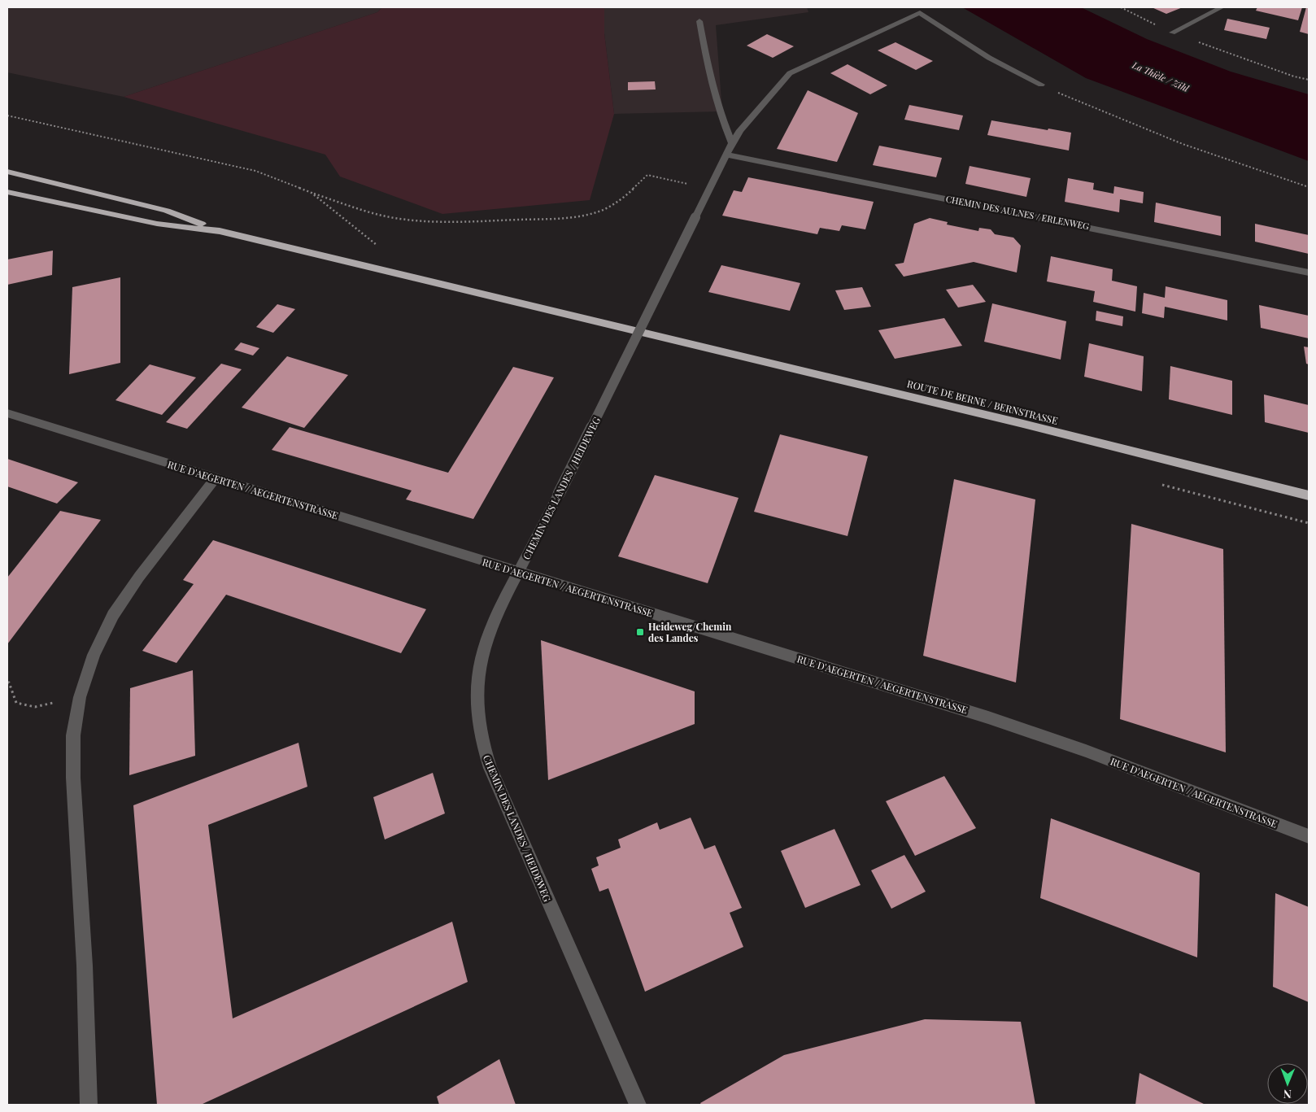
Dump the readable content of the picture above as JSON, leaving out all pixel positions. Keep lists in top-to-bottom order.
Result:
{
  "streets": {
    "highway": ["ROUTE DE BERNE / BERNSTRASSE"],
    "street": ["CHEMIN DES AULNES / ERLENWEG", "CHEMIN DES LANDES / HEIDEWEG", "RUE D'AEGERTEN / AEGERTENSTRASSE"]
  },
  "crossings": [
    ["CHEMIN DES AULNES / ERLENWEG", "CHEMIN DES LANDES / HEIDEWEG"],
    ["CHEMIN DES LANDES / HEIDEWEG", "RUE D'AEGERTEN / AEGERTENSTRASSE"]
  ],
  "water": ["La Thièle / Zihl"],
  "places": {
    "transit": ["Heideweg/Chemin des Landes"]
  },
  "north": "bottom"
}
